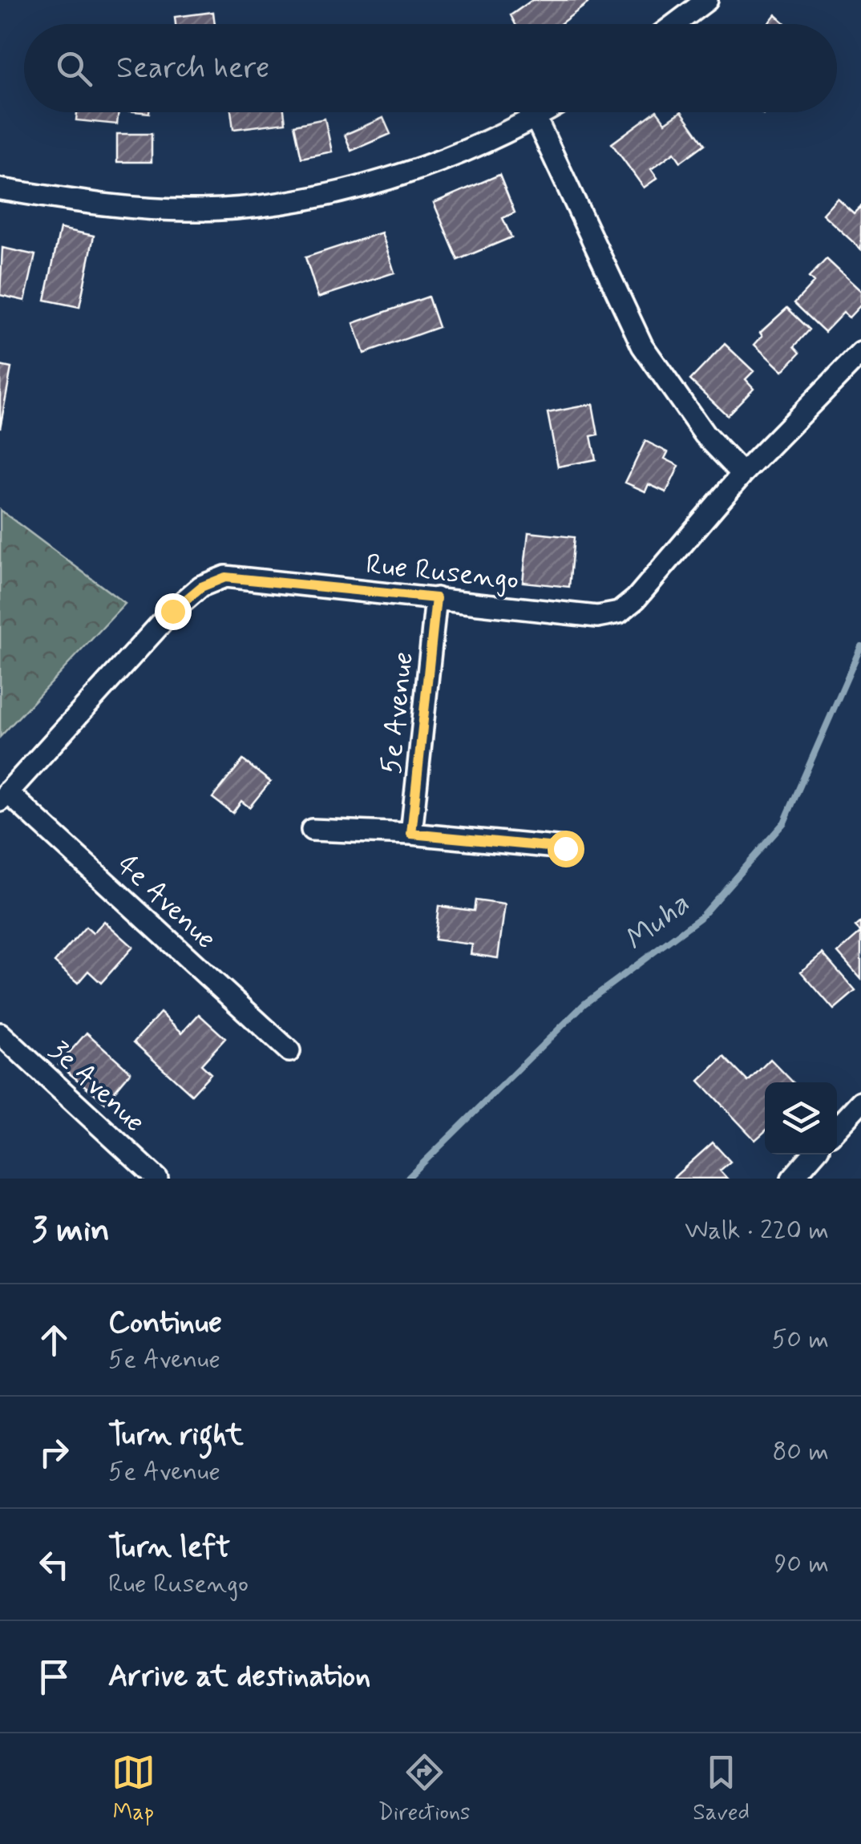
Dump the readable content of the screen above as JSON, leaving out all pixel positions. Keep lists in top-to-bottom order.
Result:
{
  "streets": {
    "street": [
      "Rue Rusengo",
      "5e Avenue",
      "4e Avenue",
      "3e Avenue"
    ]
  },
  "crossings": [
    ["Rue Rusengo", "5e Avenue"],
    ["Rue Rusengo", "4e Avenue"]
  ],
  "water": ["Muha"],
  "page": {
    "search": "Search here",
    "heading": ["3 min", "Walk · 220 m"],
    "list": [
      ["Continue", "5e Avenue", "50 m"],
      ["Turn right", "5e Avenue", "80 m"],
      ["Turn left", "Rue Rusengo", "90 m"],
      "Arrive at destination"
    ],
    "nav": ["Map", "Directions", "Saved"]
  }
}
